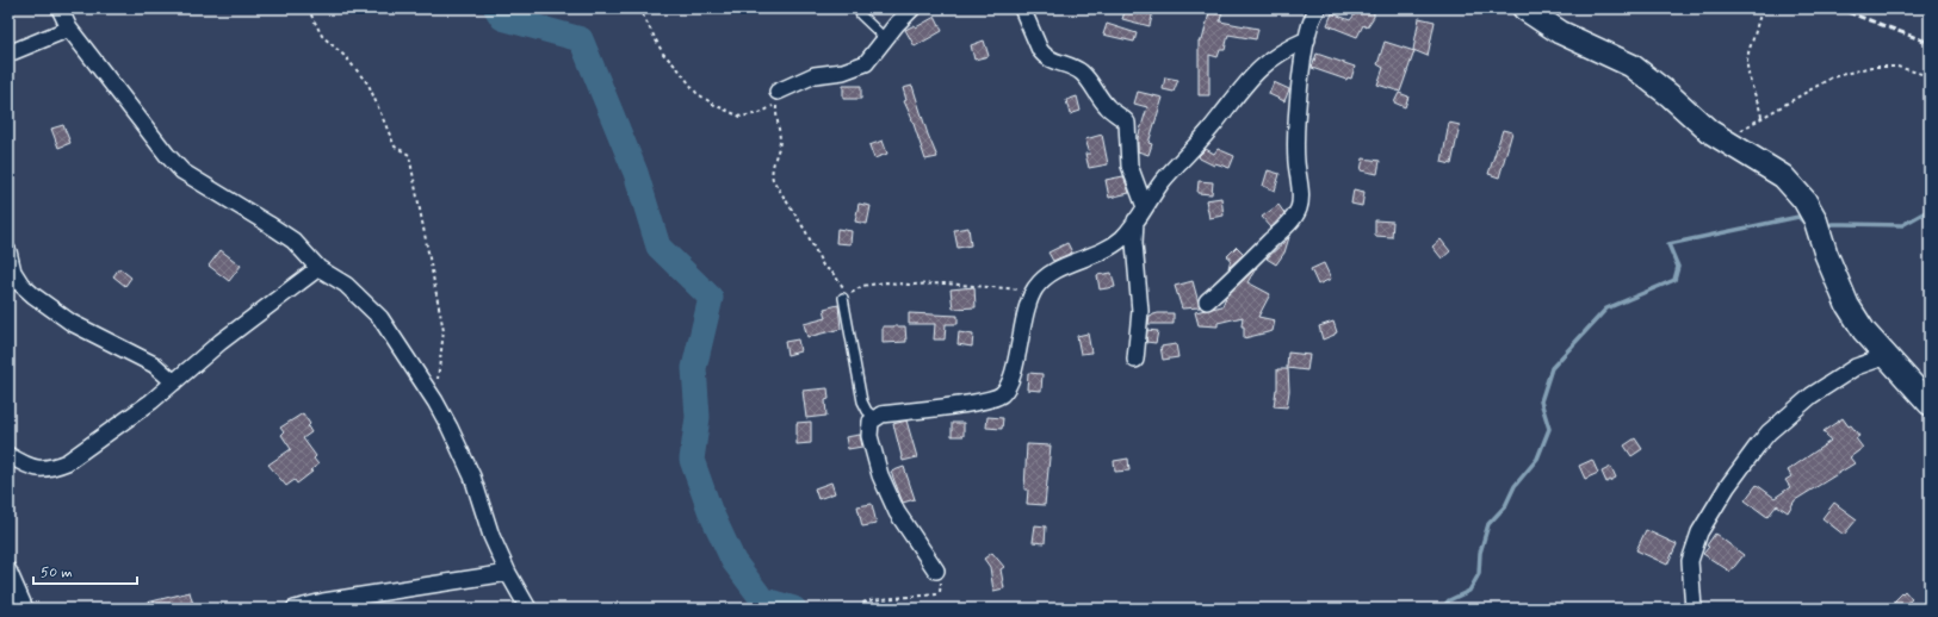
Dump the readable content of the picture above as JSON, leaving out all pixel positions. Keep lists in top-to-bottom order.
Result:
{
  "scale_bar": "50 m"
}
